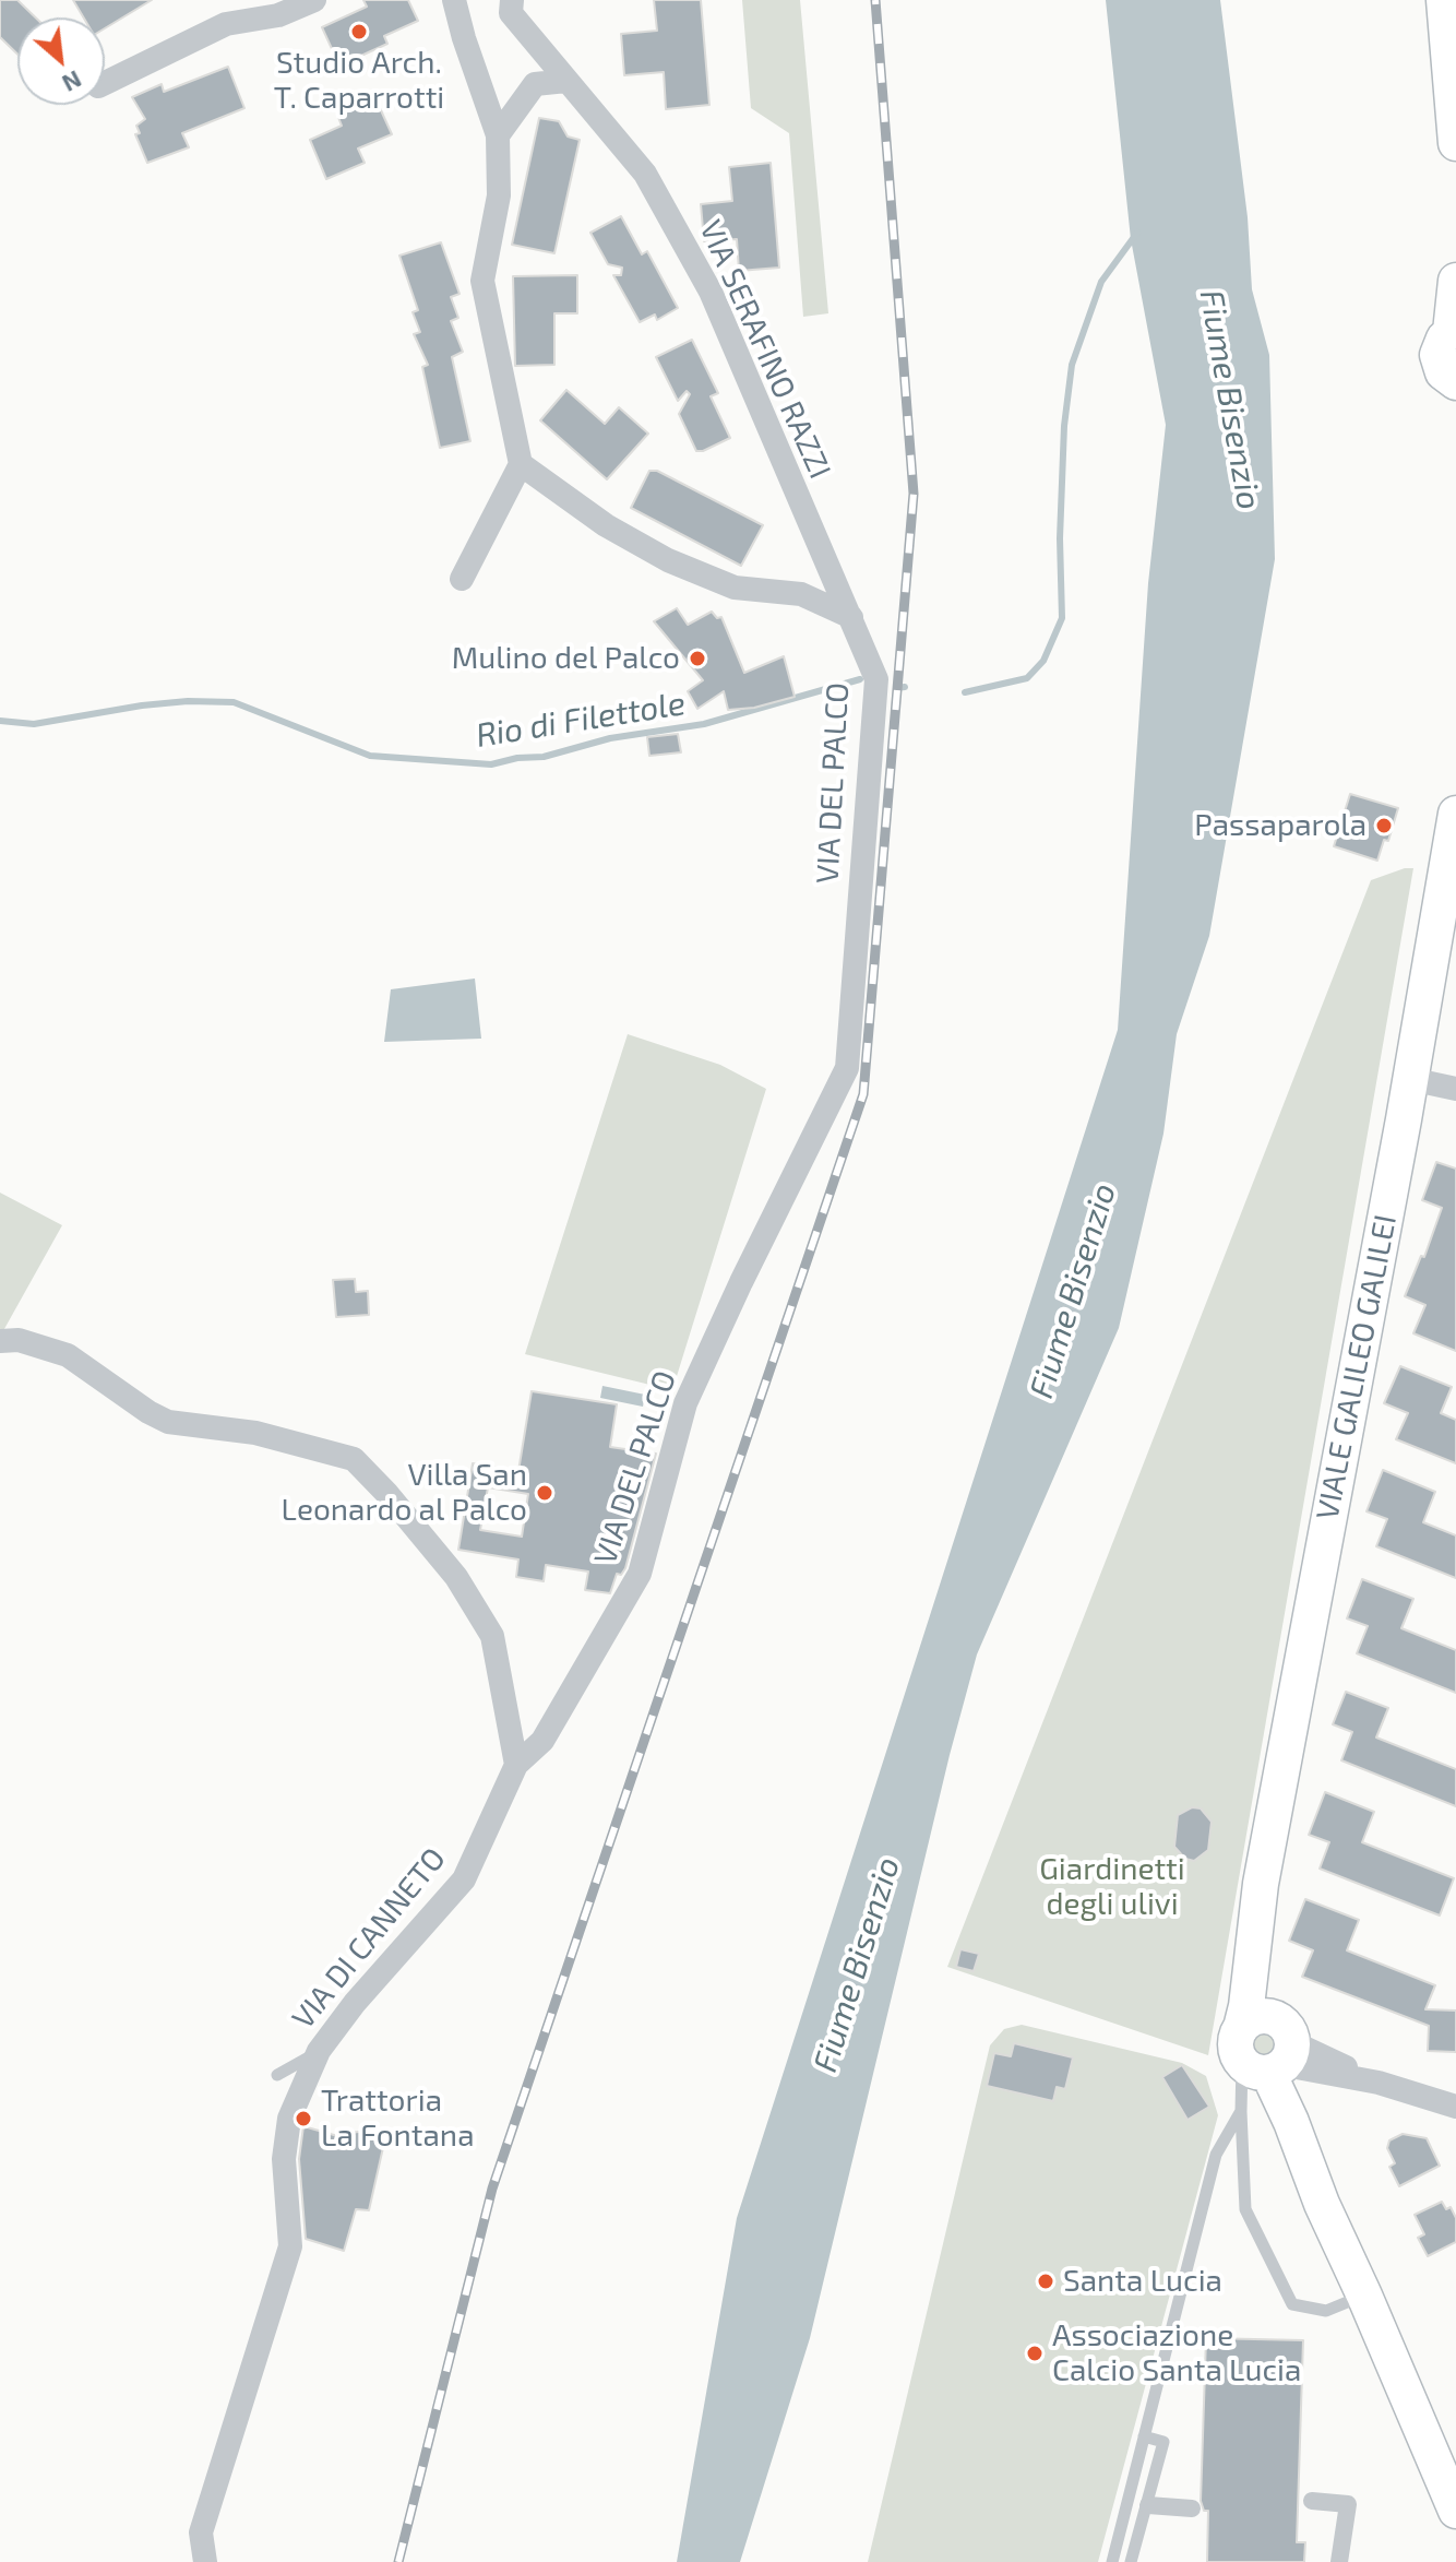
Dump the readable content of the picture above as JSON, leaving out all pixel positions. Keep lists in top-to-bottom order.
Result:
{
  "streets": {
    "main road": ["VIALE GALILEO GALILEI"],
    "street": ["VIA SERAFINO RAZZI", "VIA DEL PALCO", "VIA DI CANNETO"]
  },
  "crossings": [
    ["VIA SERAFINO RAZZI", "VIA DEL PALCO"],
    ["VIA DEL PALCO", "VIA DI CANNETO"]
  ],
  "water": ["Fiume Bisenzio", "Rio di Filettole"],
  "parks": ["Giardinetti degli ulivi"],
  "places": [
    "Studio Arch. T. Caparrotti",
    "Mulino del Palco",
    "Passaparola",
    "Villa San Leonardo al Palco",
    "Trattoria La Fontana",
    "Santa Lucia",
    "Associazione Calcio Santa Lucia"
  ],
  "north": "bottom right"
}
